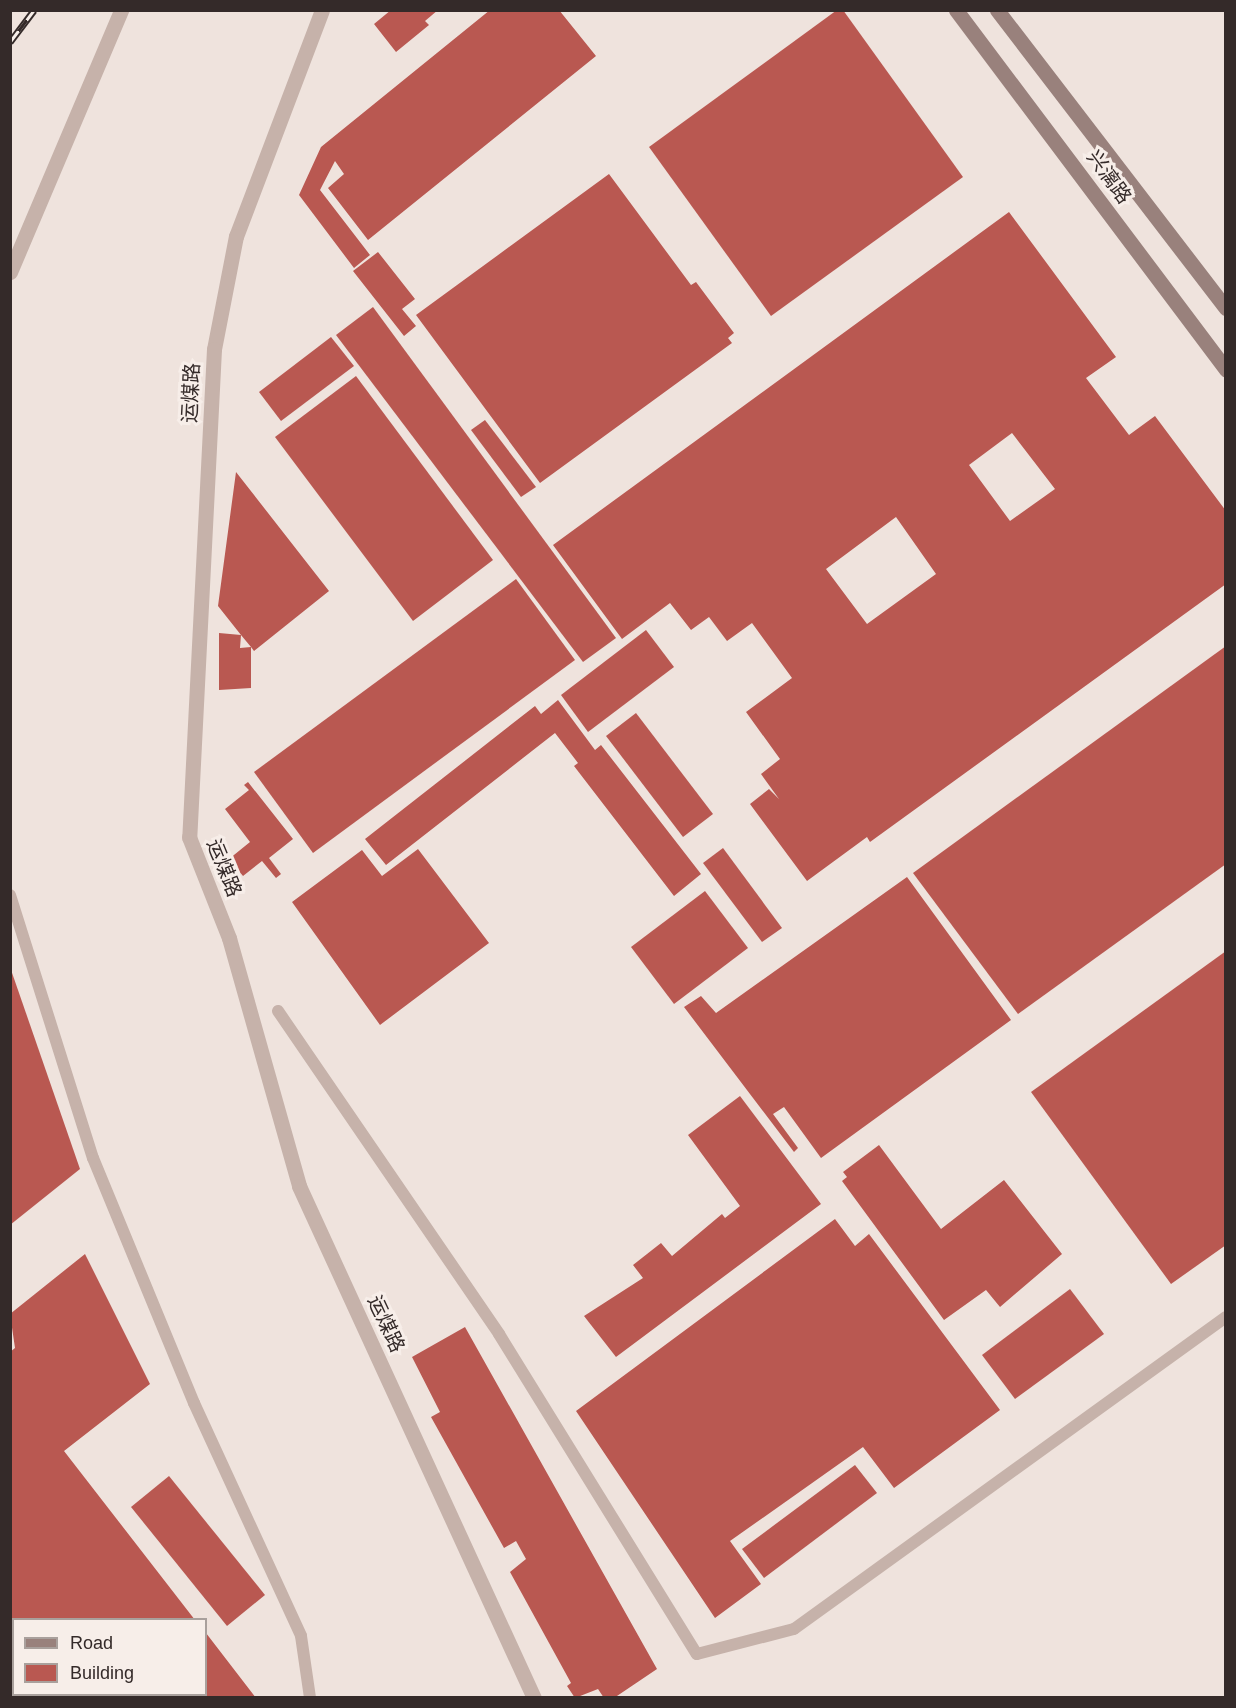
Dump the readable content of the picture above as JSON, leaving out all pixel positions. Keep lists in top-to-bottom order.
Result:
{
  "streets": {
    "street": ["兴漓路", "运煤路"]
  },
  "legend": ["Road", "Building"]
}
